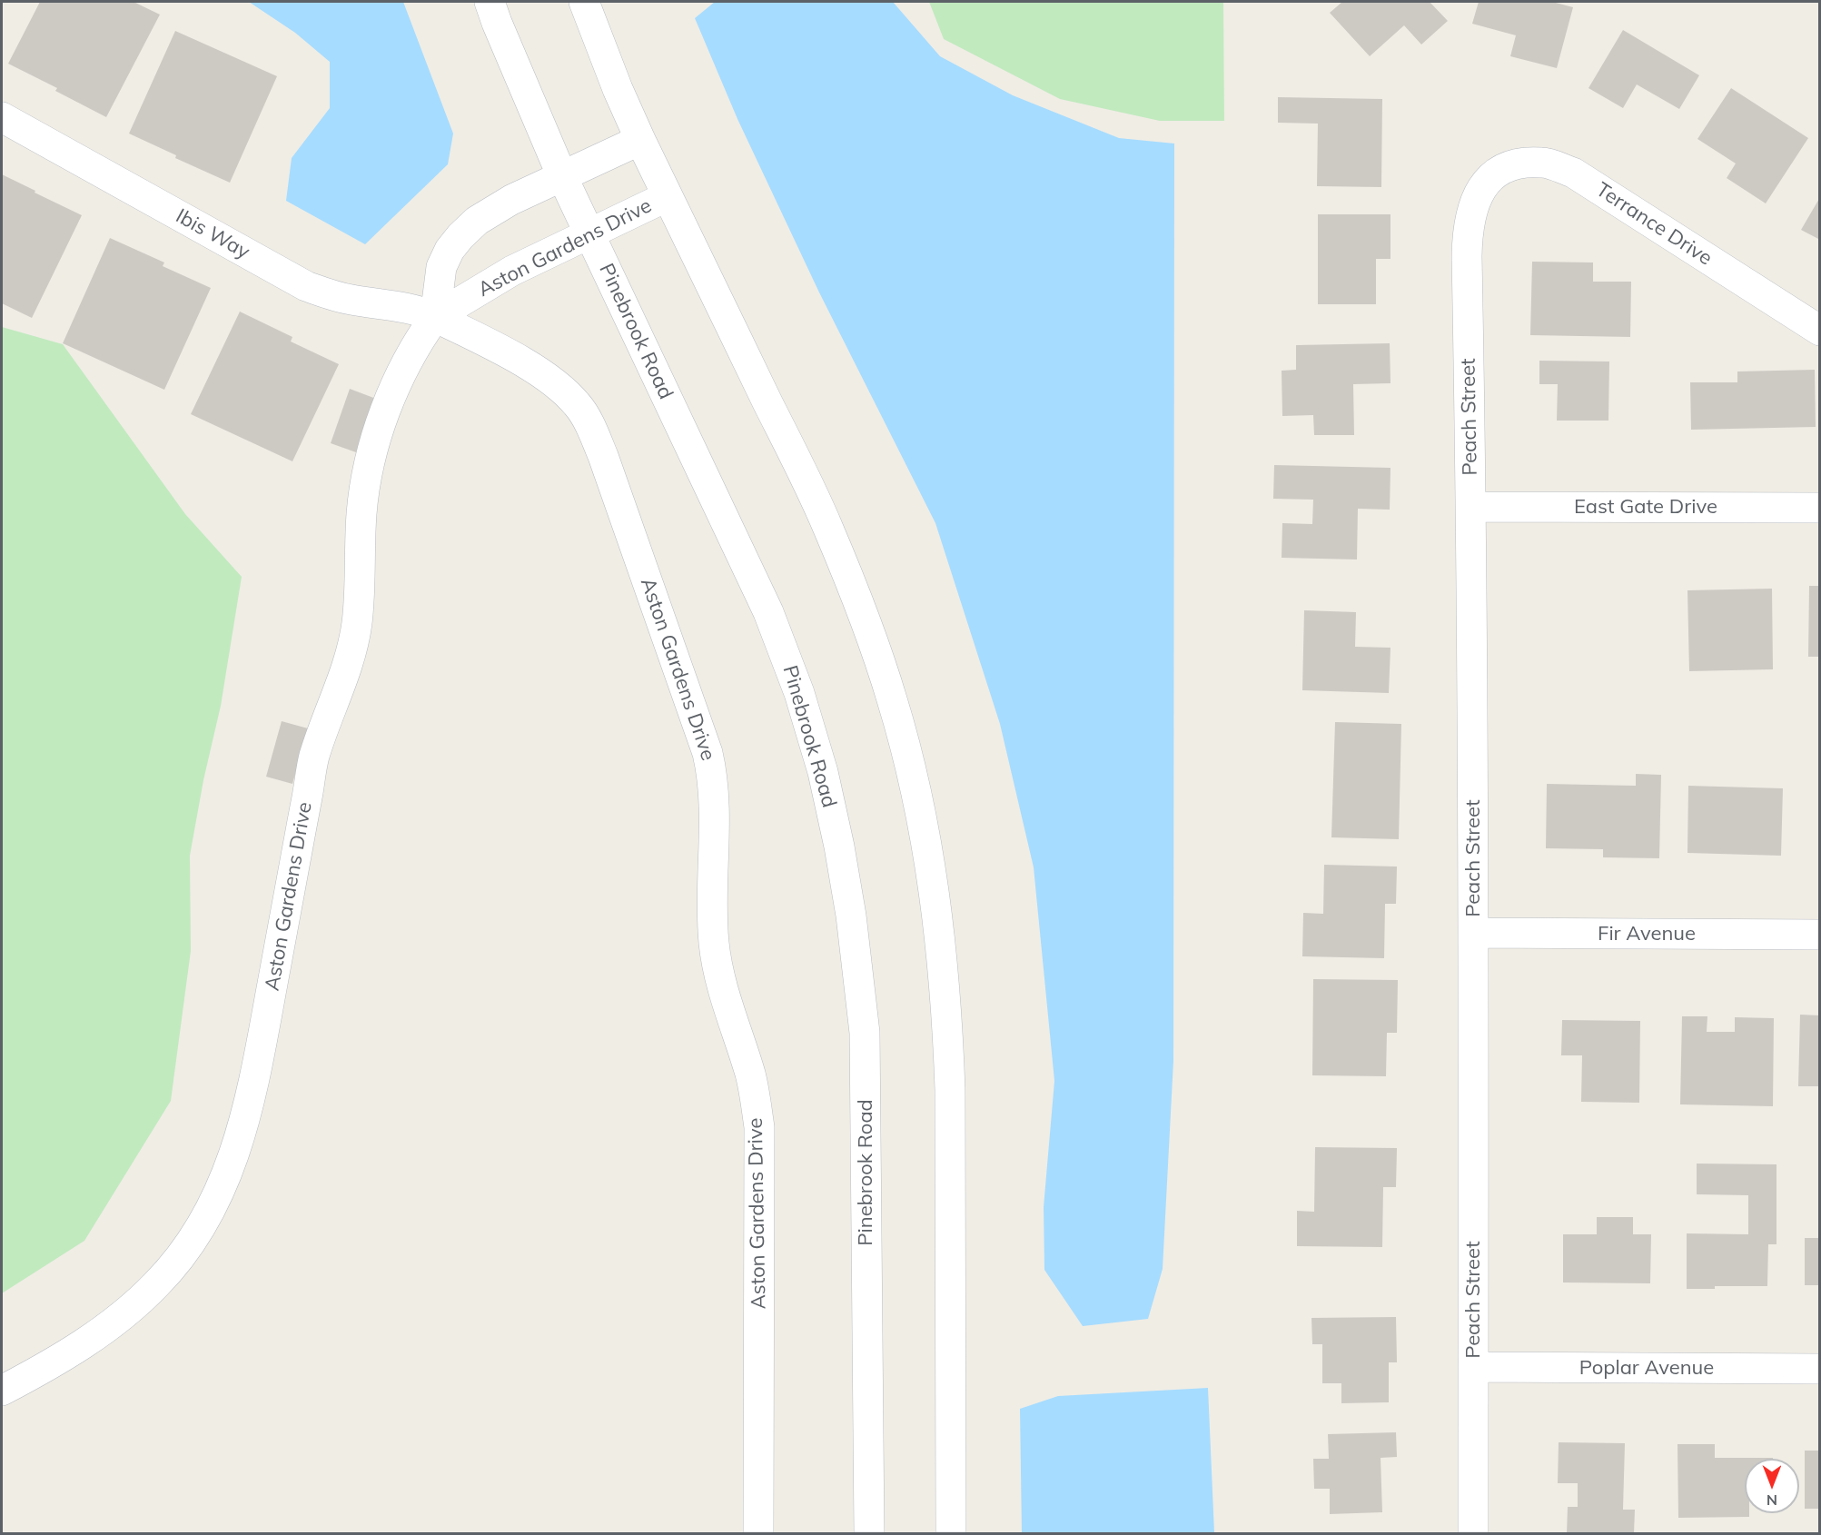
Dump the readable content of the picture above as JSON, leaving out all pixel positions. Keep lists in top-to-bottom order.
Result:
{
  "streets": {
    "street": [
      "Terrance Drive",
      "Ibis Way",
      "Aston Gardens Drive",
      "Pinebrook Road",
      "Peach Street",
      "East Gate Drive",
      "Fir Avenue",
      "Poplar Avenue"
    ]
  },
  "crossings": [
    ["Terrance Drive", "Peach Street"],
    ["Ibis Way", "Aston Gardens Drive"],
    ["Aston Gardens Drive", "Pinebrook Road"],
    ["Peach Street", "East Gate Drive"],
    ["Peach Street", "Fir Avenue"],
    ["Peach Street", "Poplar Avenue"]
  ],
  "north": "bottom"
}
